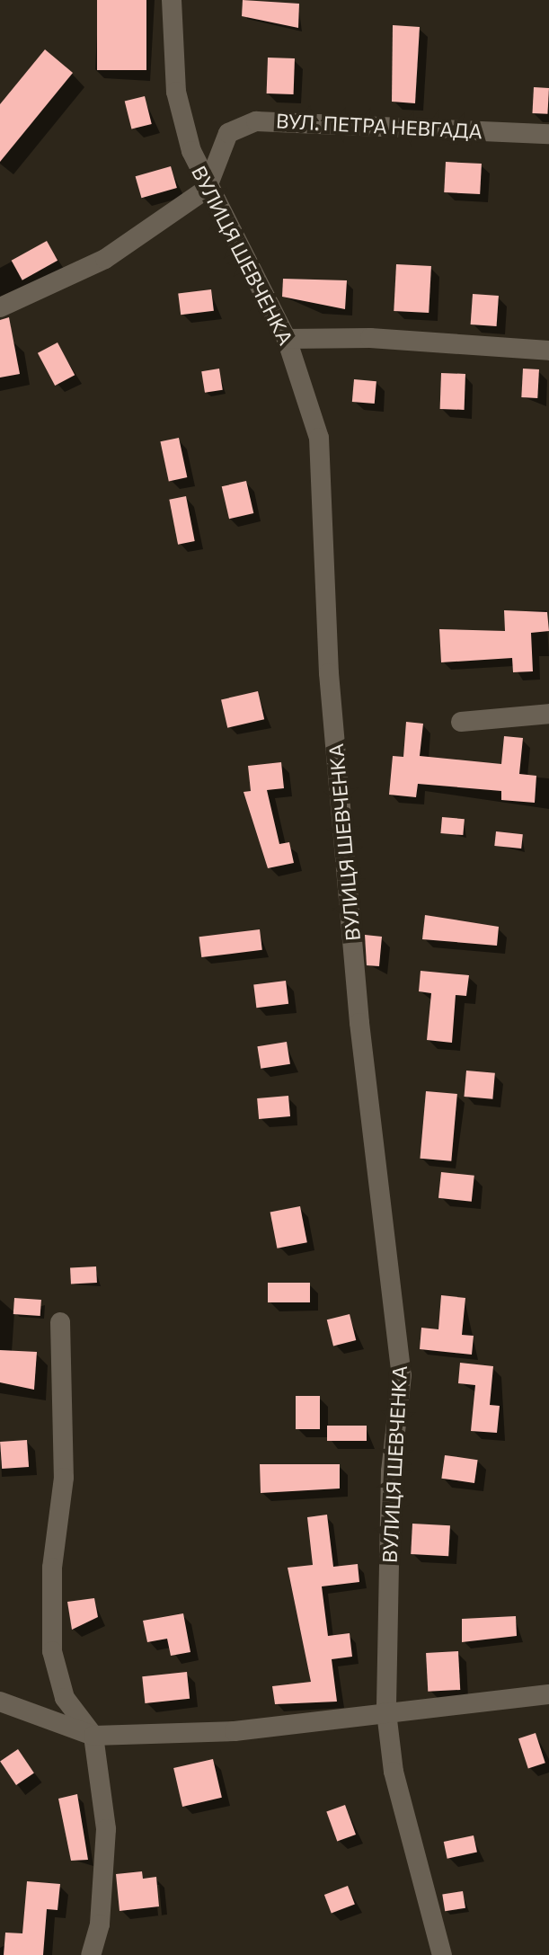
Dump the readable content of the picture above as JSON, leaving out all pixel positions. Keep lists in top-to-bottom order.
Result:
{
  "streets": {
    "street": ["ВУЛ. ПЕТРА НЕВГАДА", "ВУЛИЦЯ ШЕВЧЕНКА"]
  },
  "crossings": [
    ["ВУЛ. ПЕТРА НЕВГАДА", "ВУЛИЦЯ ШЕВЧЕНКА"]
  ]
}
